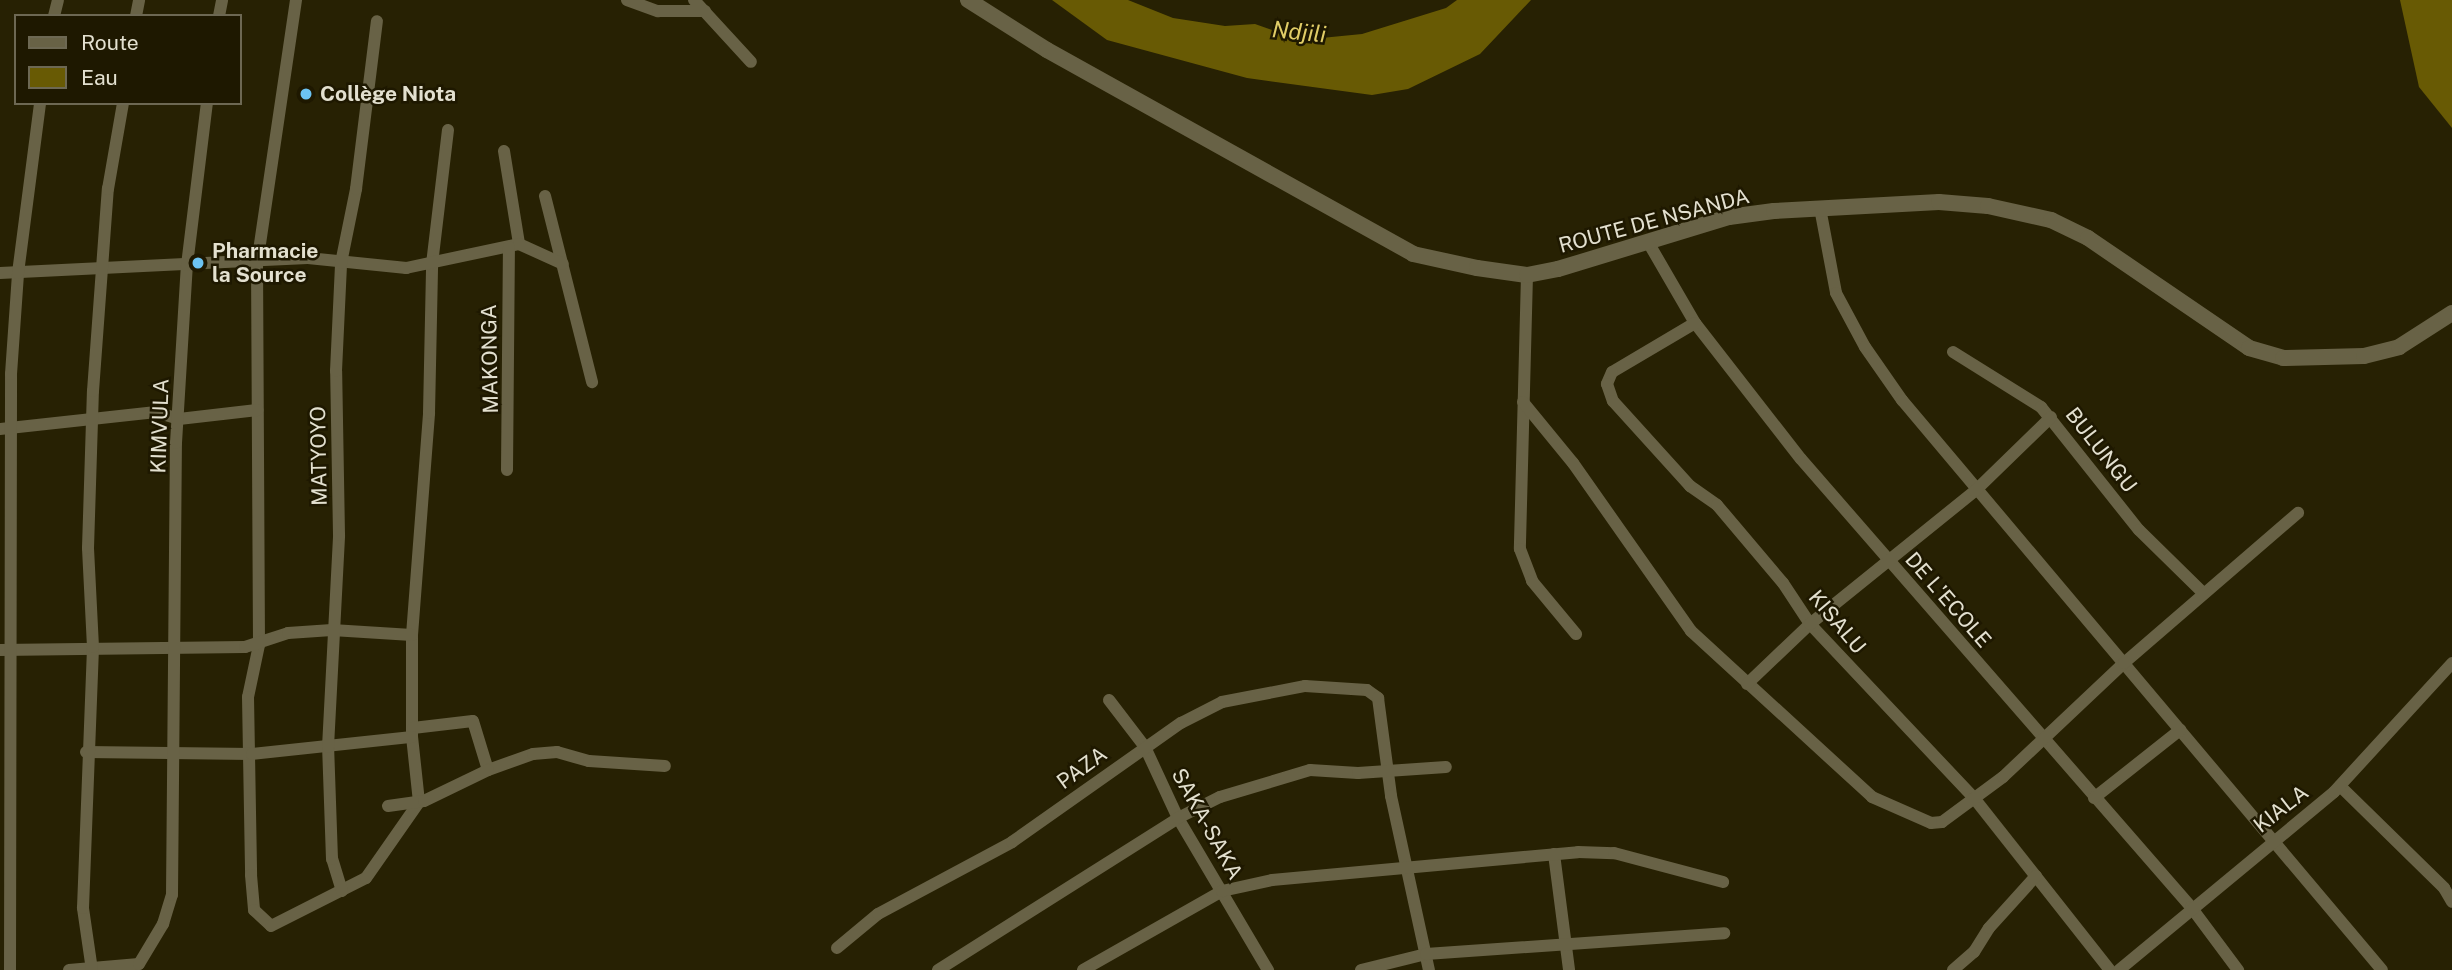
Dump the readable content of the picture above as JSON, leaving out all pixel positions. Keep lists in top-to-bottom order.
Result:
{
  "streets": {
    "street": [
      "ROUTE DE NSANDA",
      "MAKONGA",
      "KIMVULA",
      "BULUNGU",
      "MATYOYO",
      "DE L'ECOLE",
      "KISALU",
      "PAZA",
      "KIALA",
      "SAKA-SAKA"
    ]
  },
  "crossings": [
    ["ROUTE DE NSANDA", "DE L'ECOLE"],
    ["DE L'ECOLE", "KISALU"],
    ["DE L'ECOLE", "KIALA"],
    ["PAZA", "SAKA-SAKA"]
  ],
  "water": ["Ndjili"],
  "places": ["Collège Niota", "Pharmacie la Source"],
  "legend": ["Route", "Eau"]
}
